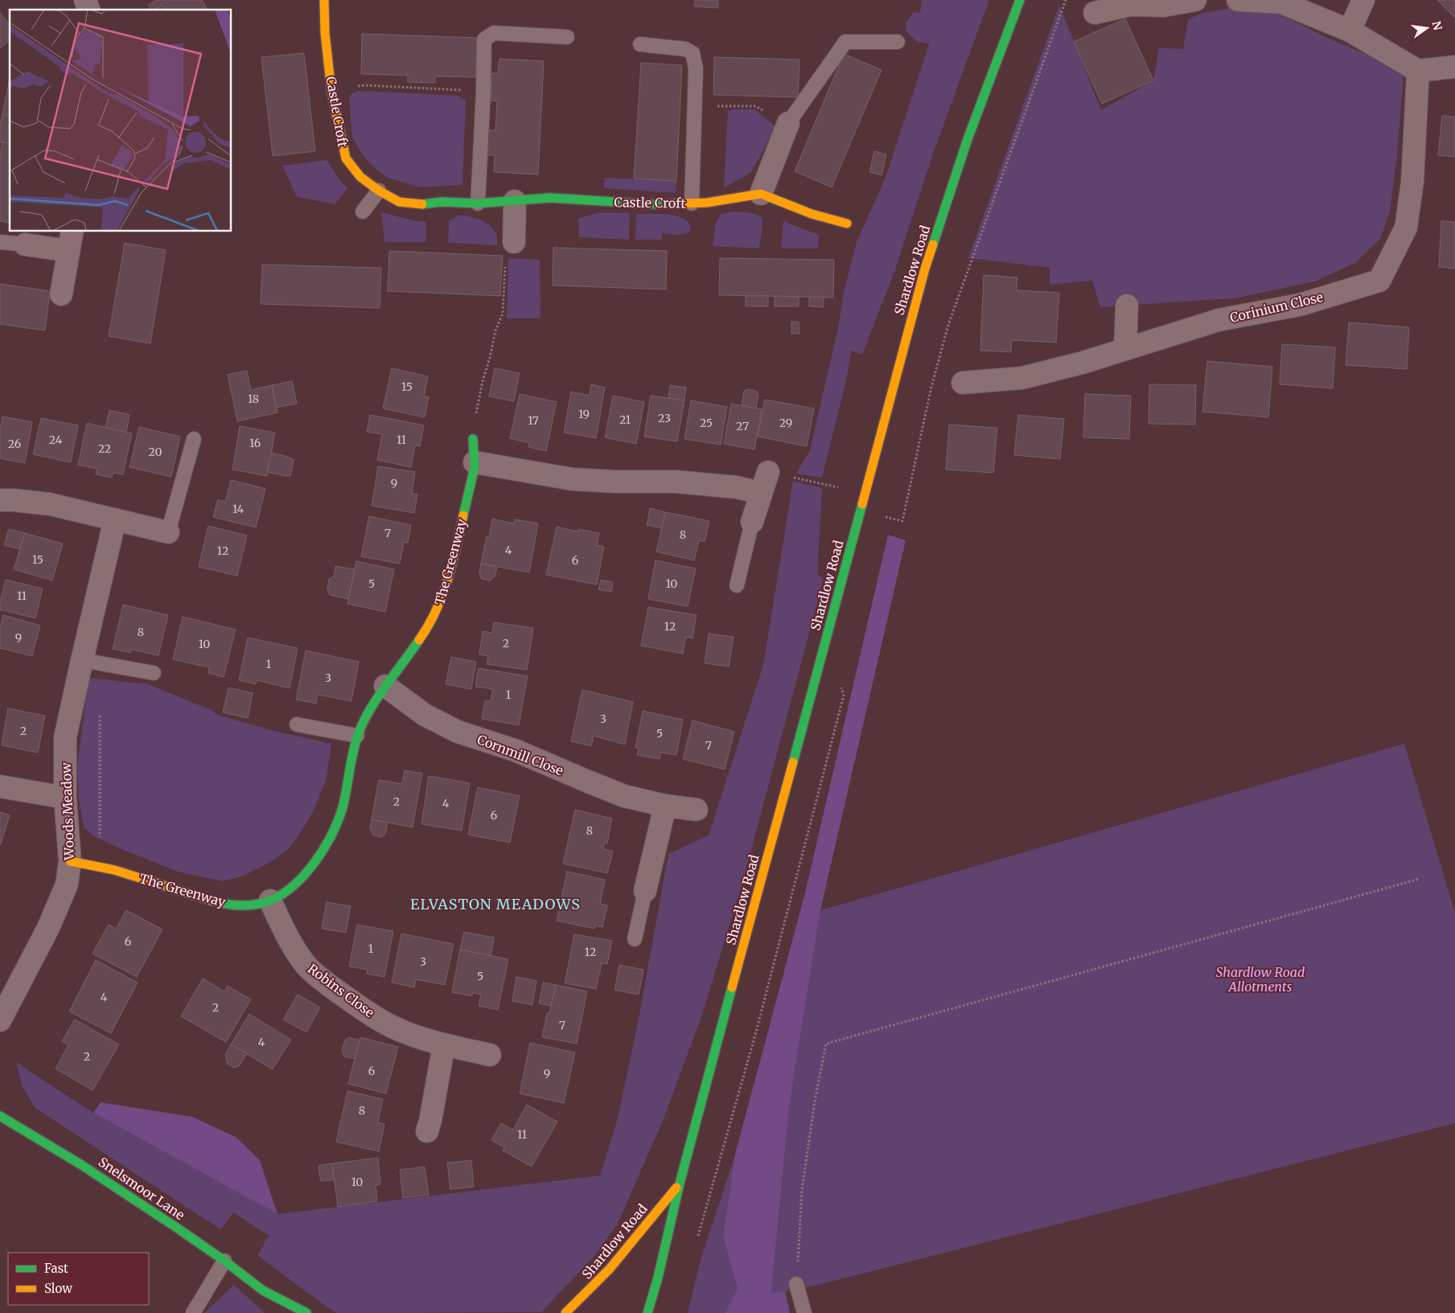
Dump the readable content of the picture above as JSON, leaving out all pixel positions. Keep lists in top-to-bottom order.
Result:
{
  "streets": {
    "street": [
      "Castle Croft",
      "Shardlow Road",
      "Corinium Close",
      "The Greenway",
      "Cornmill Close",
      "Woods Meadow",
      "Robins Close",
      "Snelsmoor Lane"
    ]
  },
  "crossings": [
    ["The Greenway", "Cornmill Close"],
    ["The Greenway", "Woods Meadow"],
    ["The Greenway", "Robins Close"]
  ],
  "districts": ["ELVASTON MEADOWS"],
  "parks": ["Shardlow Road Allotments"],
  "house_numbers": [
    "15",
    "18",
    "19",
    "23",
    "21",
    "17",
    "25",
    "29",
    "27",
    "24",
    "11",
    "16",
    "26",
    "22",
    "20",
    "9",
    "14",
    "7",
    "8",
    "4",
    "12",
    "15",
    "6",
    "5",
    "10",
    "11",
    "12",
    "8",
    "9",
    "2",
    "10",
    "1",
    "3",
    "1",
    "3",
    "2",
    "5",
    "7",
    "2",
    "4",
    "6",
    "8",
    "6",
    "1",
    "12",
    "3",
    "5",
    "4",
    "2",
    "7",
    "4",
    "2",
    "6",
    "9",
    "8",
    "11",
    "10"
  ],
  "legend": ["Fast", "Slow"],
  "north": "right"
}
